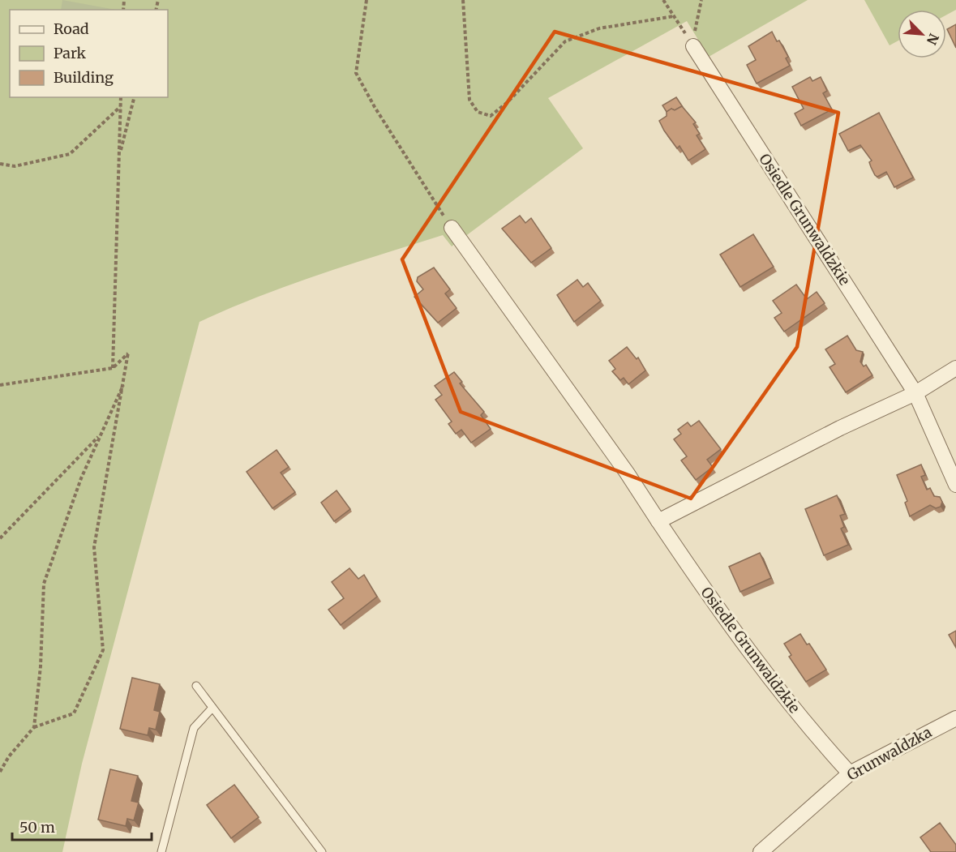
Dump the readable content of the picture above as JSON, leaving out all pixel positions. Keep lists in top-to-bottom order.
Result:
{
  "streets": {
    "street": ["Osiedle Grunwaldzkie", "Grunwaldzka"]
  },
  "crossings": [
    ["Osiedle Grunwaldzkie", "Grunwaldzka"]
  ],
  "legend": ["Road", "Park", "Building"],
  "scale_bar": "50 m",
  "north": "bottom right"
}
